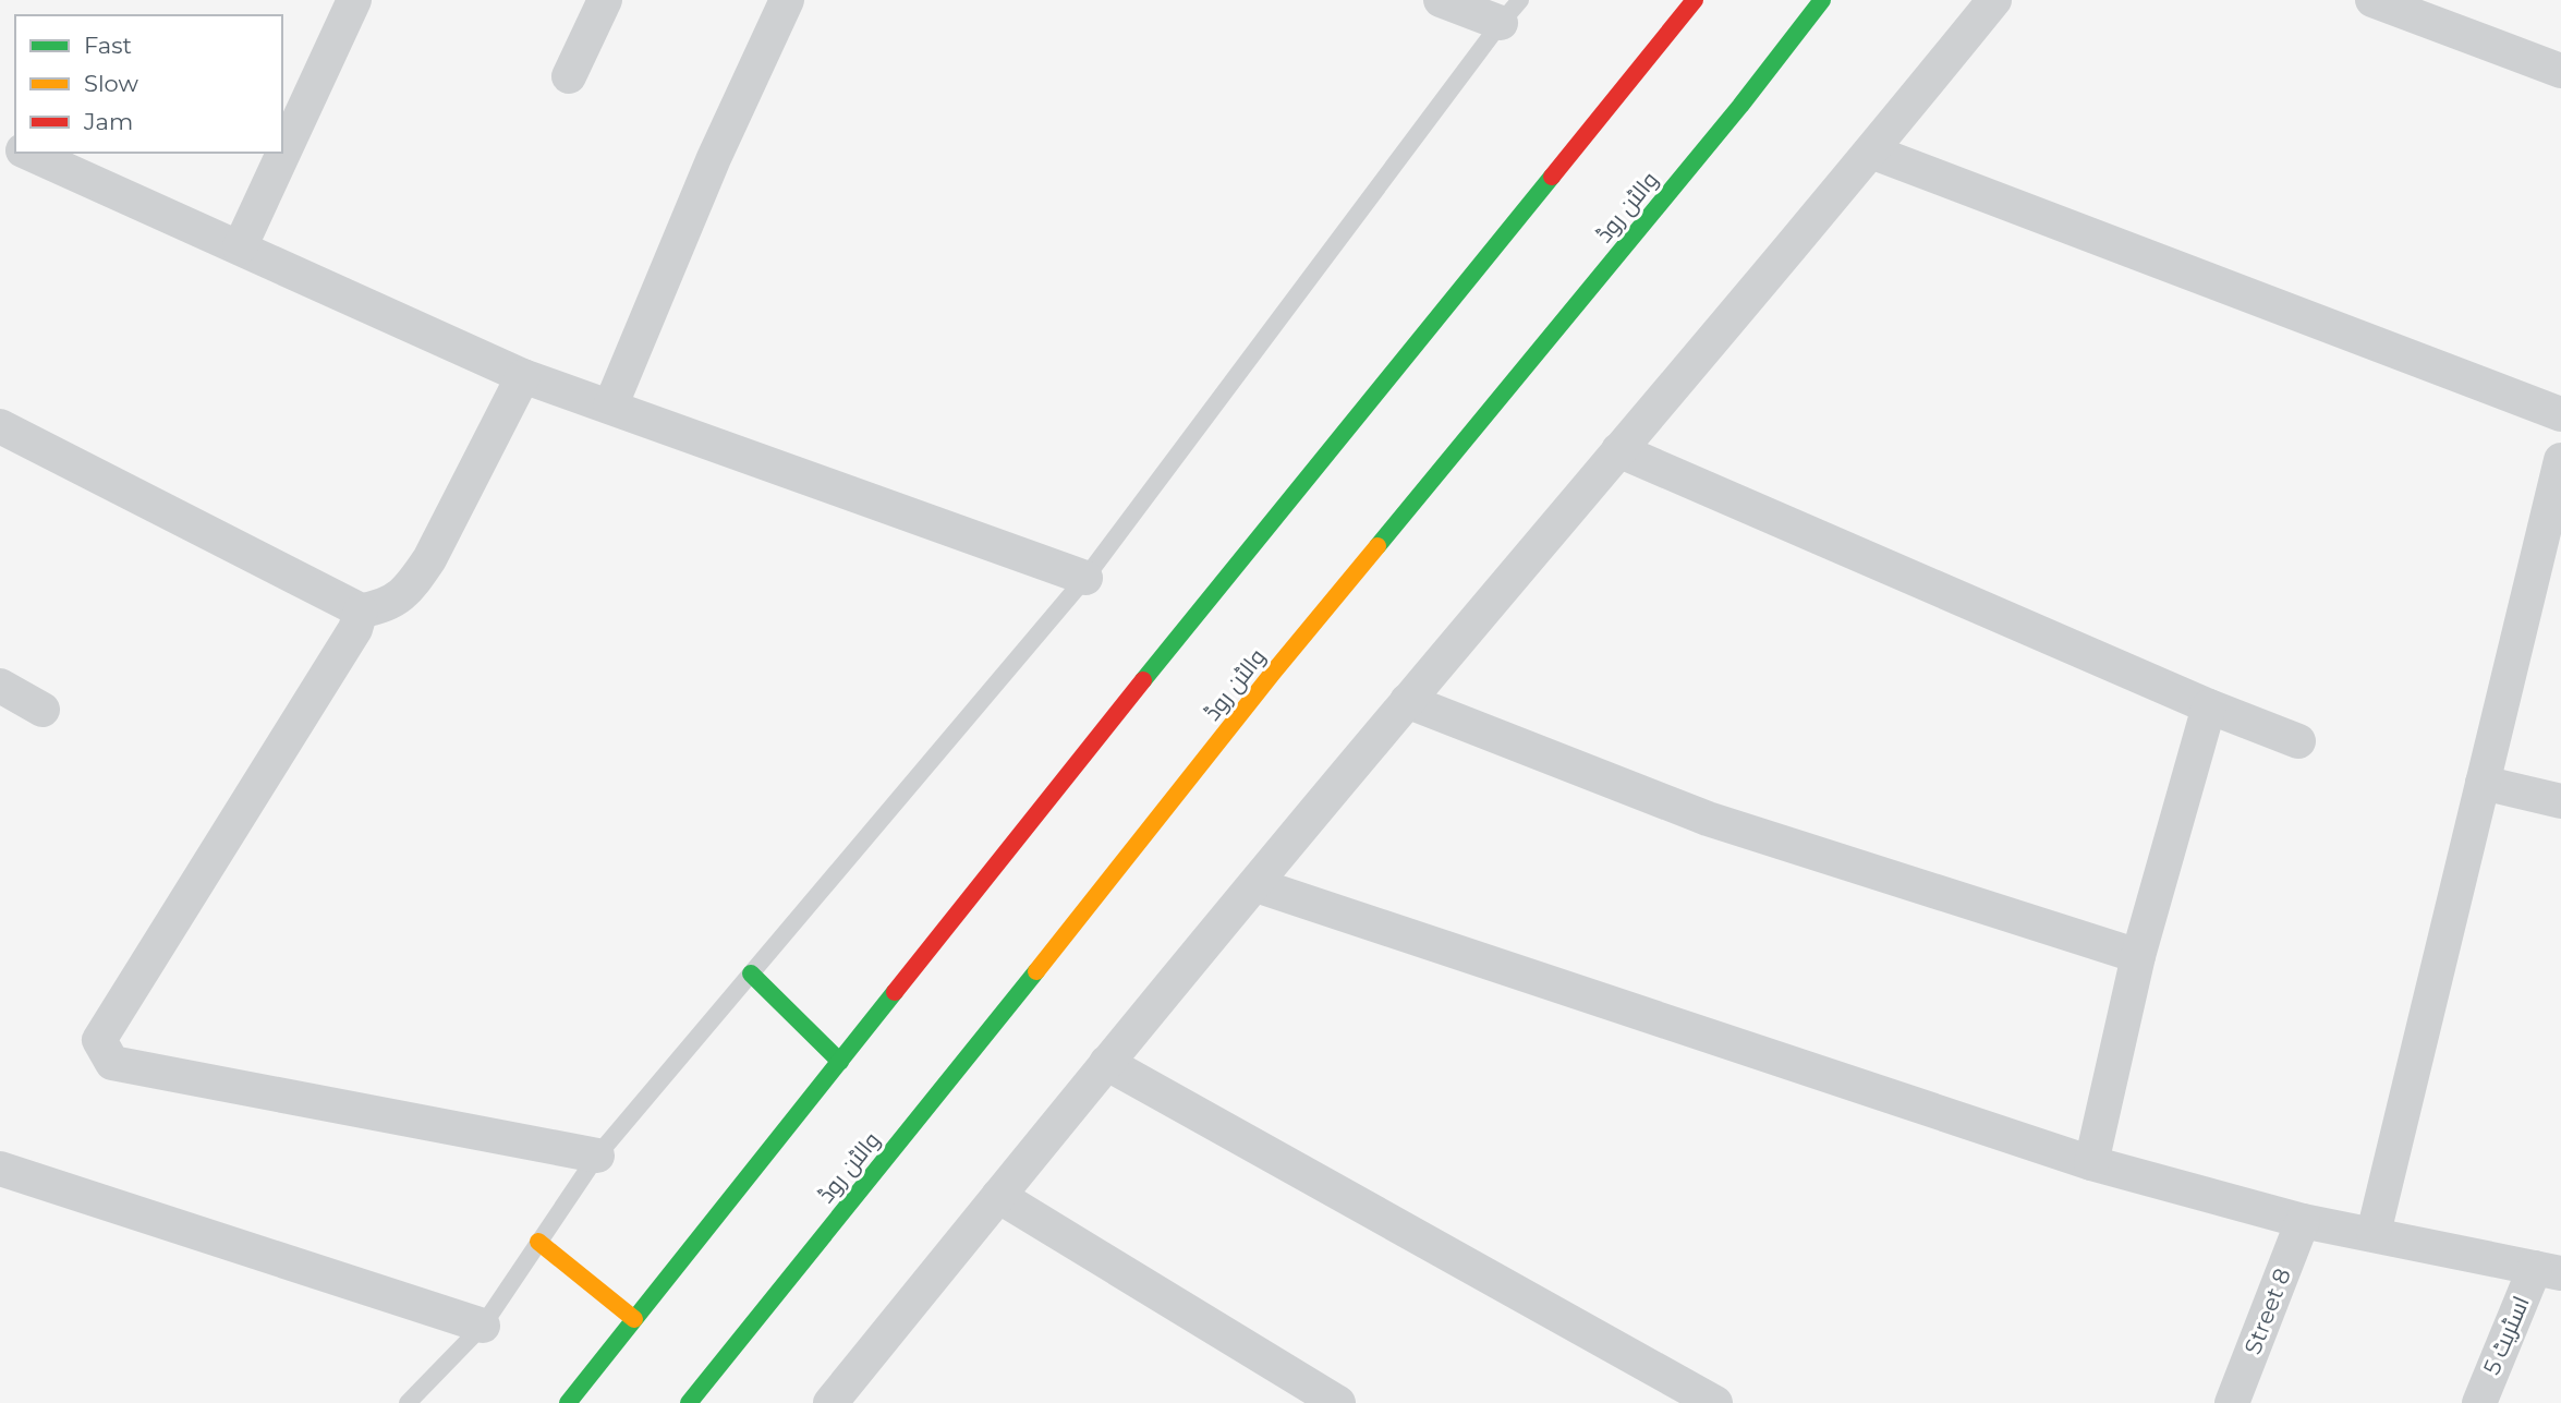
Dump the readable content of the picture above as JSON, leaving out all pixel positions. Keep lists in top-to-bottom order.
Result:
{
  "streets": {
    "main road": ["والٹن روڈ"],
    "street": ["Street 8", "اسٹریٹ 5"]
  },
  "legend": ["Fast", "Slow", "Jam"]
}
